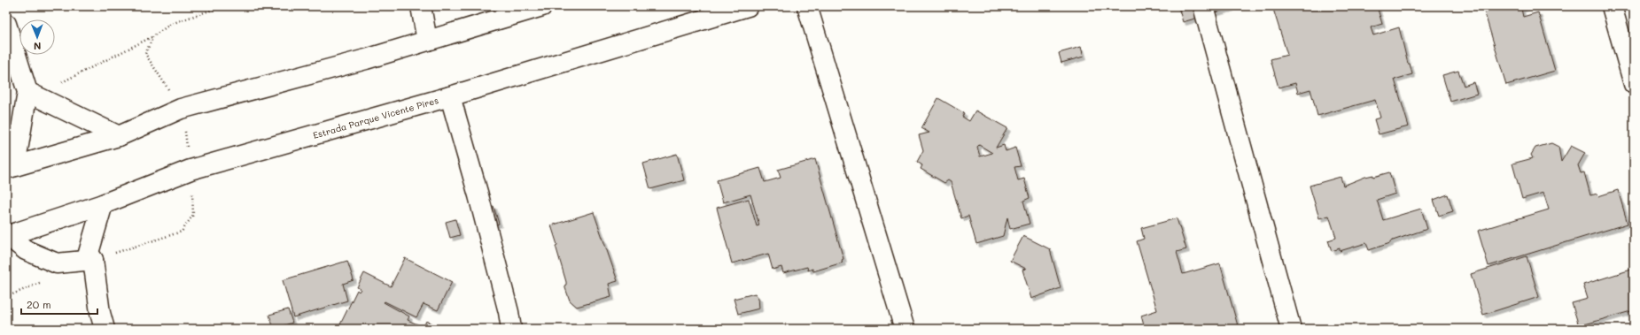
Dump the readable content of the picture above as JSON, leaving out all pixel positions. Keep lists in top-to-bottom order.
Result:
{
  "streets": {
    "street": ["Estrada Parque Vicente Pires"]
  },
  "scale_bar": "20 m",
  "north": "bottom"
}
